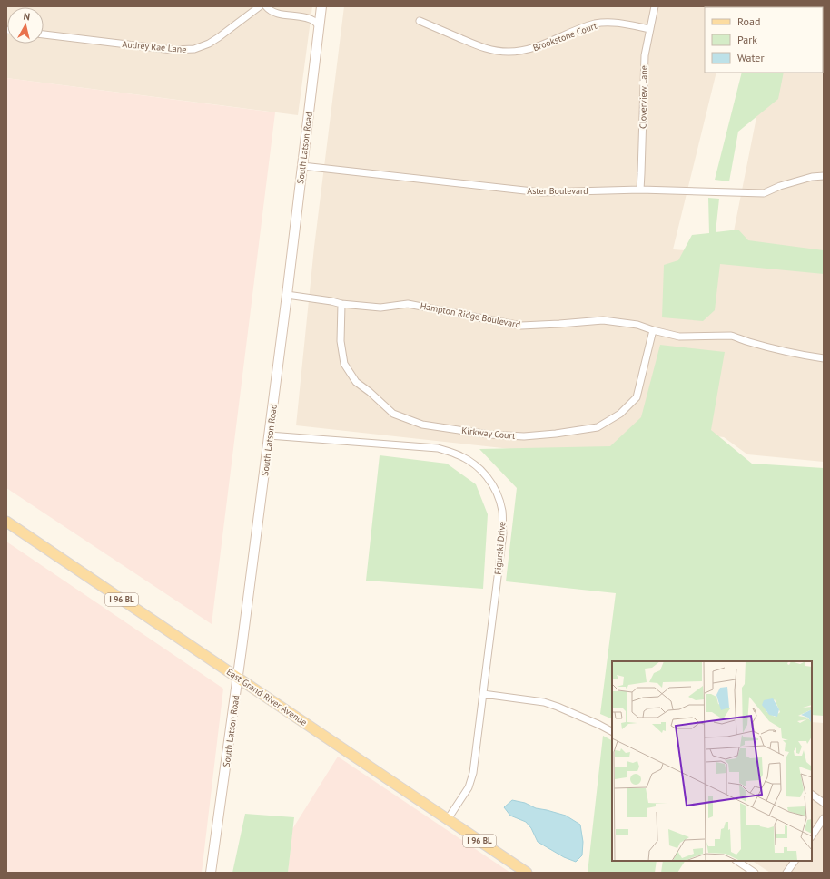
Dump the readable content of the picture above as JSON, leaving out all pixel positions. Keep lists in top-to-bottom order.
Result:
{
  "streets": {
    "main road": ["South Latson Road", "I 96 BL", "East Grand River Avenue"],
    "street": [
      "Brookstone Court",
      "Audrey Rae Lane",
      "Cloverview Lane",
      "Aster Boulevard",
      "Hampton Ridge Boulevard",
      "Kirkway Court",
      "Figurski Drive"
    ]
  },
  "crossings": [
    ["Brookstone Court", "Cloverview Lane"],
    ["Cloverview Lane", "Aster Boulevard"],
    ["South Latson Road", "Aster Boulevard"],
    ["South Latson Road", "Hampton Ridge Boulevard"],
    ["South Latson Road", "Figurski Drive"],
    ["South Latson Road", "East Grand River Avenue"],
    ["Hampton Ridge Boulevard", "Kirkway Court"],
    ["Figurski Drive", "East Grand River Avenue"]
  ],
  "legend": ["Road", "Park", "Water"],
  "north": "top"
}
